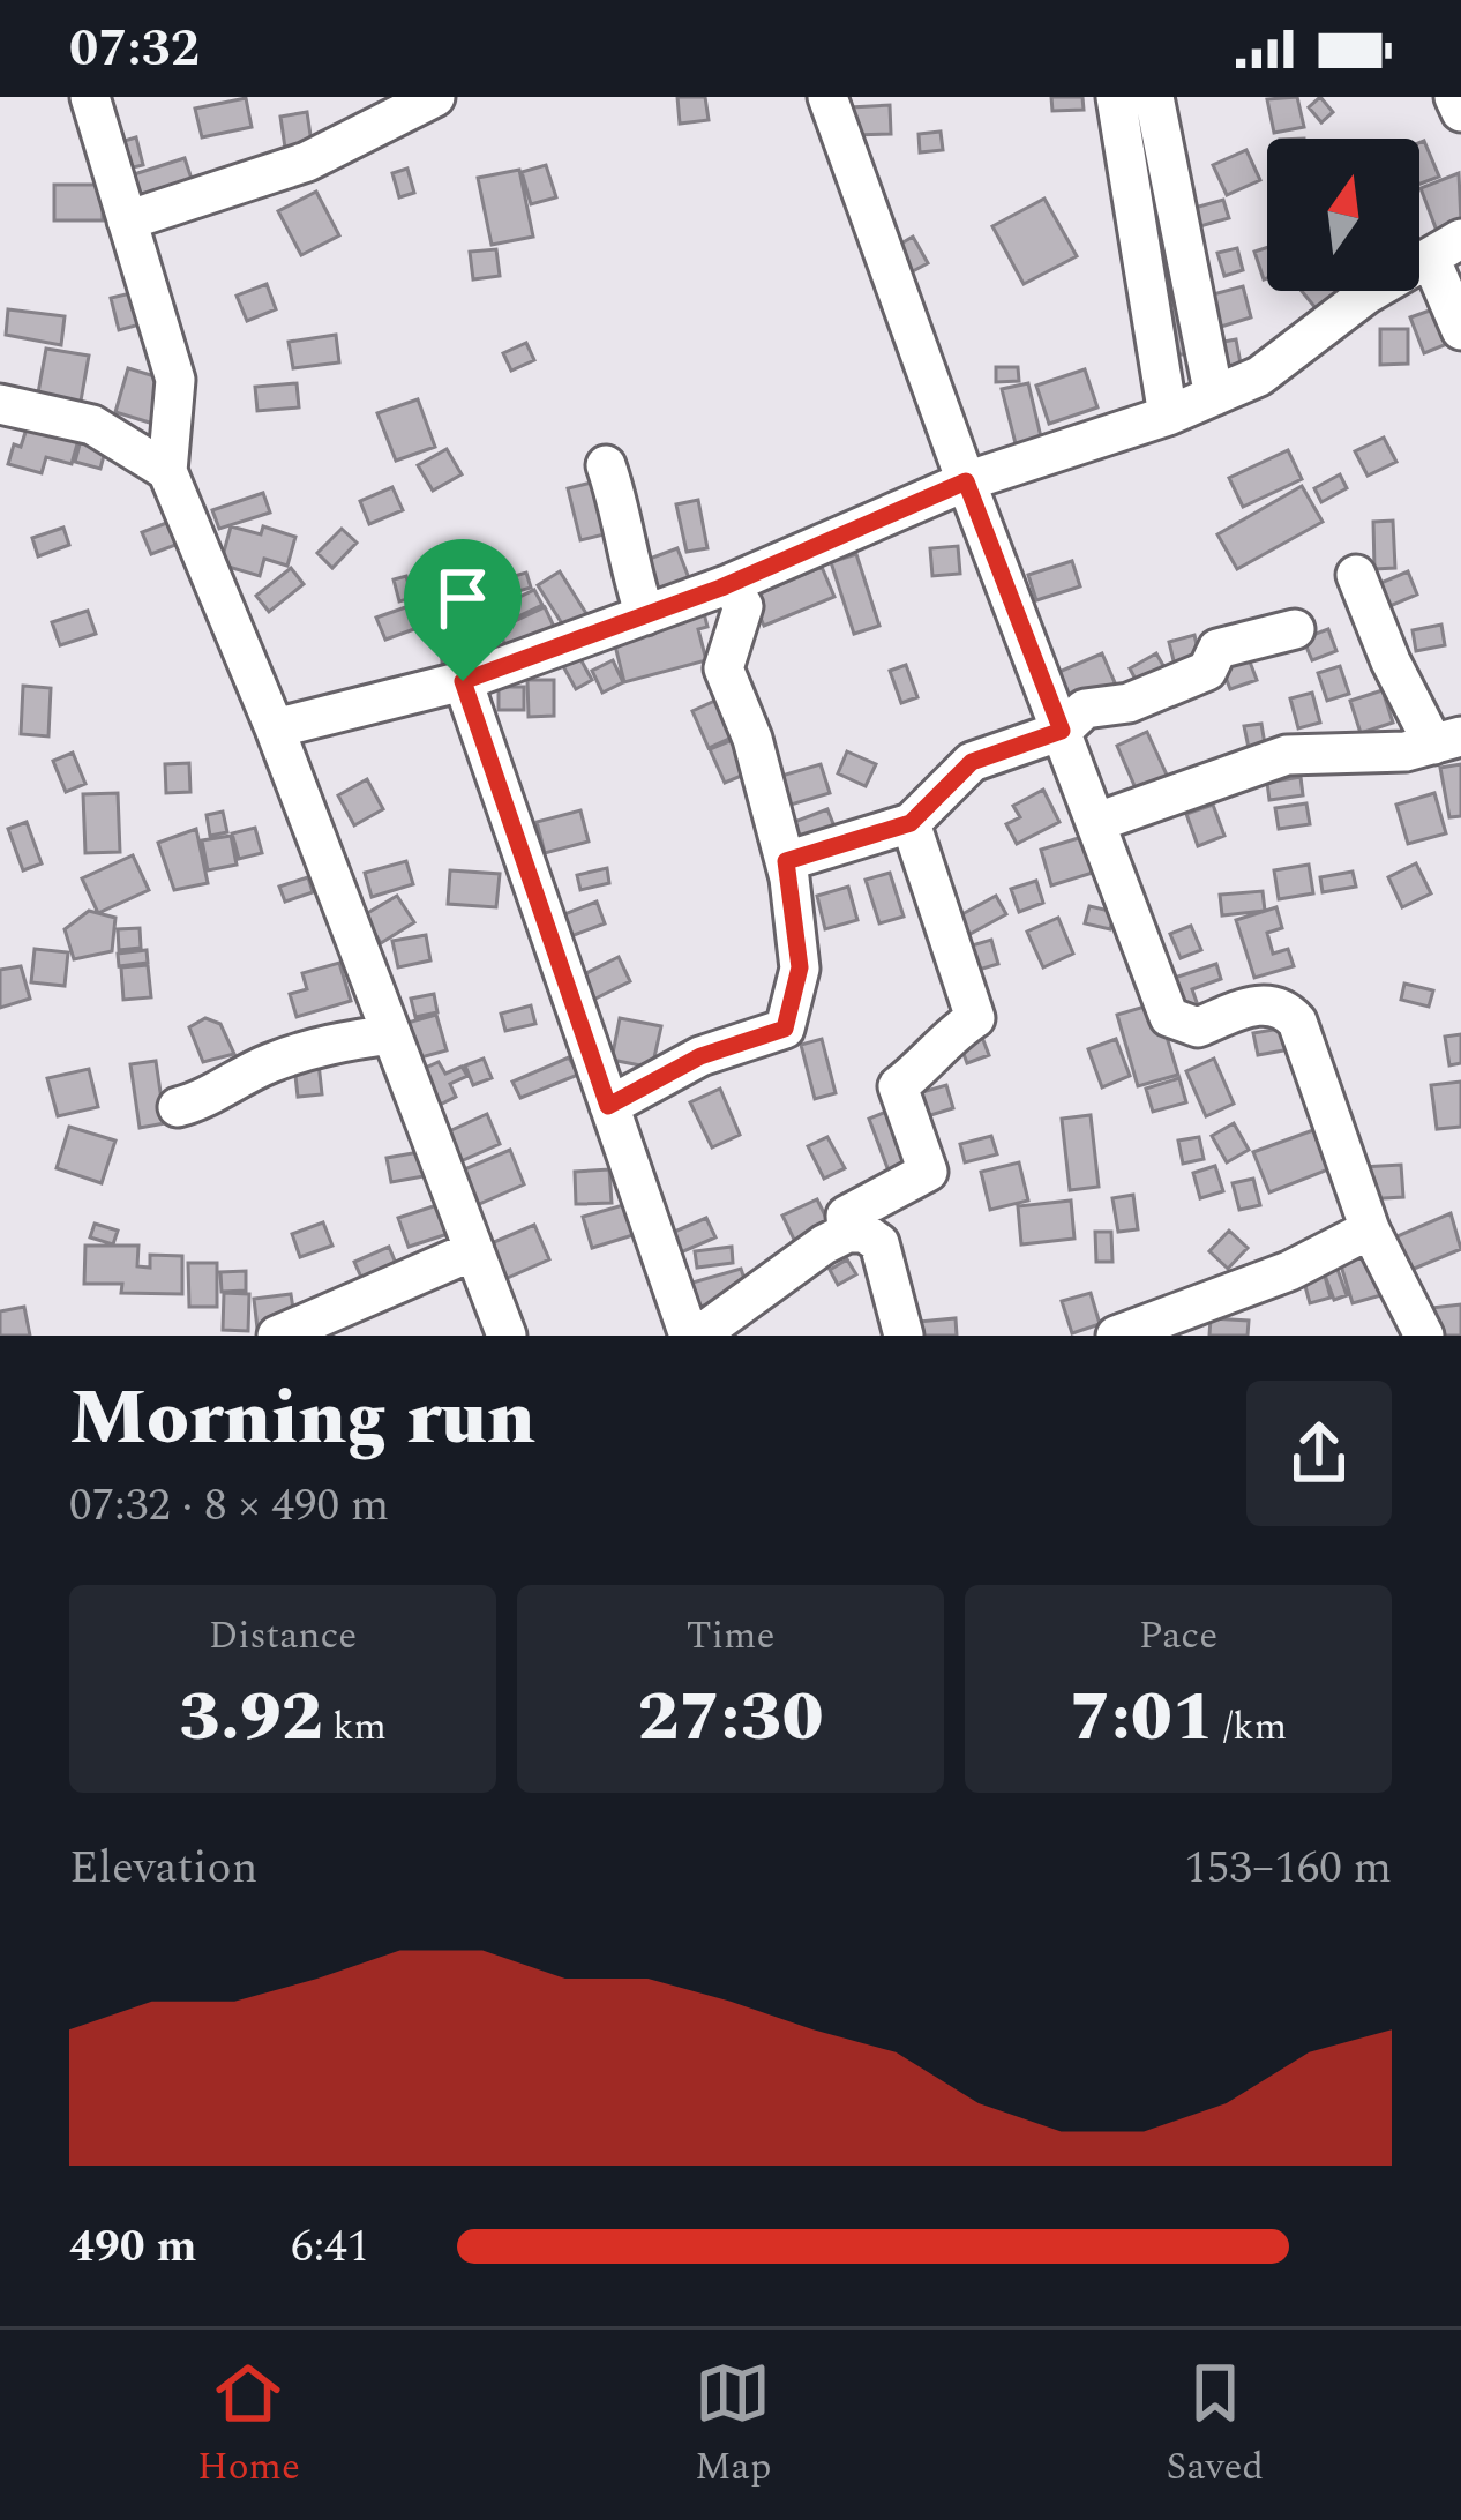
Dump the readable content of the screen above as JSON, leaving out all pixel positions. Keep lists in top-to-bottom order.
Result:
{
  "north": "top",
  "page": {
    "status": "07:32",
    "heading": ["Morning run", "07:32 · 8 × 490 m"],
    "stats": [
      ["Distance", "3.92 km"],
      ["Time", "27:30"],
      ["Pace", "7:01 /km"]
    ],
    "chart": ["Elevation", "153–160 m"],
    "list": [
      {
        "name": "490 m",
        "note": "6:41"
      }
    ],
    "tabs": ["Home", "Map", "Saved"]
  }
}
